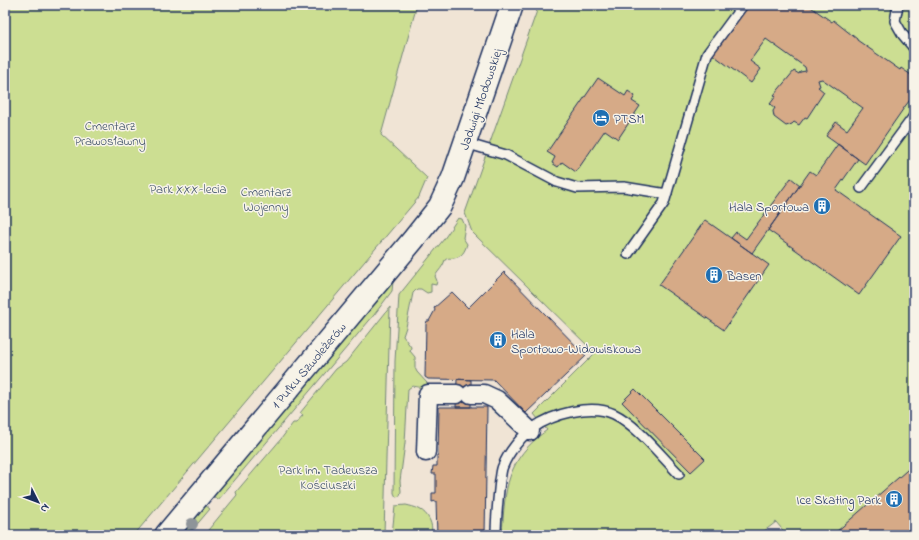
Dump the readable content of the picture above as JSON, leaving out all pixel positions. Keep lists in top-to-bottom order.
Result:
{
  "streets": {
    "street": ["Jadwigi Młodowskiej", "1 Pułku Szwoleżerów"]
  },
  "crossings": [
    ["Jadwigi Młodowskiej", "1 Pułku Szwoleżerów"]
  ],
  "parks": [
    "Cmentarz Prawosławny",
    "Park XXX-lecia",
    "Cmentarz Wojenny",
    "Park im. Tadeusza Kościuszki"
  ],
  "places": {
    "hotel": ["PTSM"],
    "building": [
      "Hala Sportowa",
      "Basen",
      "Hala Sportowo-Widowiskowa",
      "Ice Skating Park"
    ]
  },
  "north": "bottom right"
}
